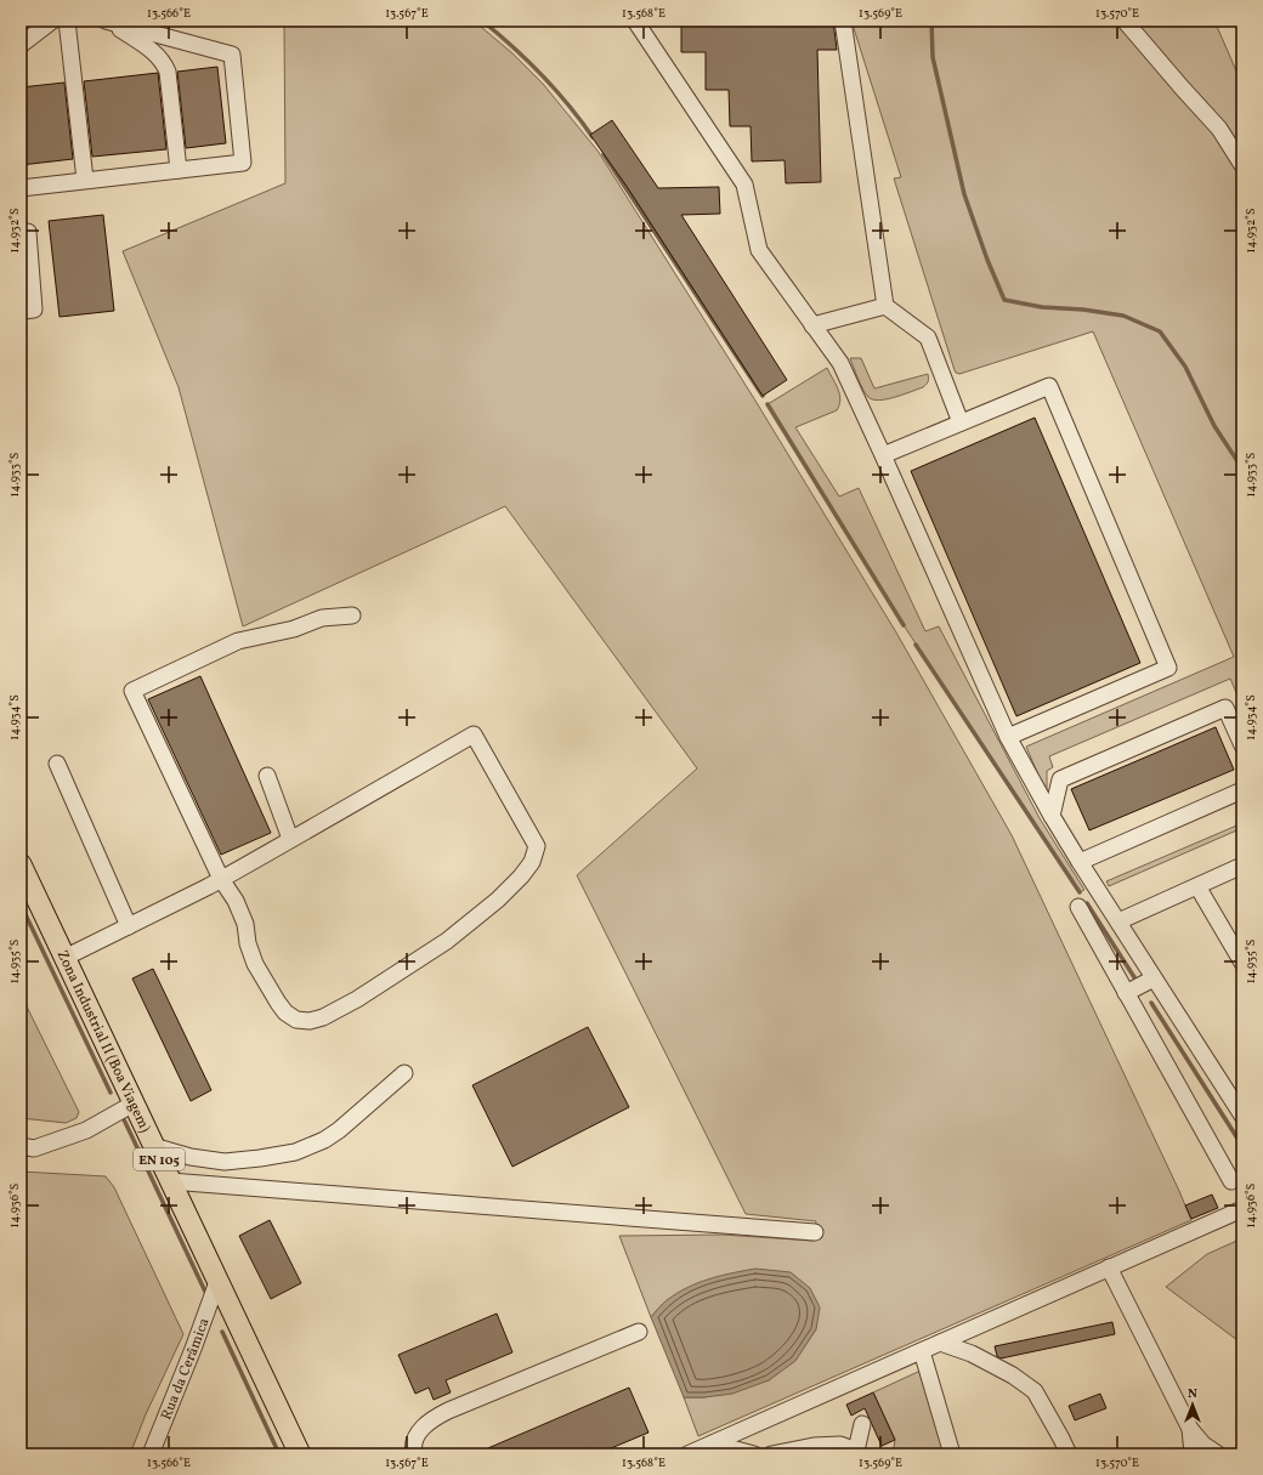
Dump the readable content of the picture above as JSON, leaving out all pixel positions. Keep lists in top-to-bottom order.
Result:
{
  "streets": {
    "main road": ["Zona Industrial II (Boa Viagem)", "EN 105"],
    "street": ["Rua da Cerâmica"]
  },
  "crossings": [
    ["Zona Industrial II (Boa Viagem)", "Rua da Cerâmica"]
  ],
  "north": "top",
  "coordinates": [
    "13.566°E",
    "13.567°E",
    "13.568°E",
    "13.569°E",
    "13.570°E",
    "14.932°S",
    "14.933°S",
    "14.934°S",
    "14.935°S",
    "14.936°S"
  ]
}
